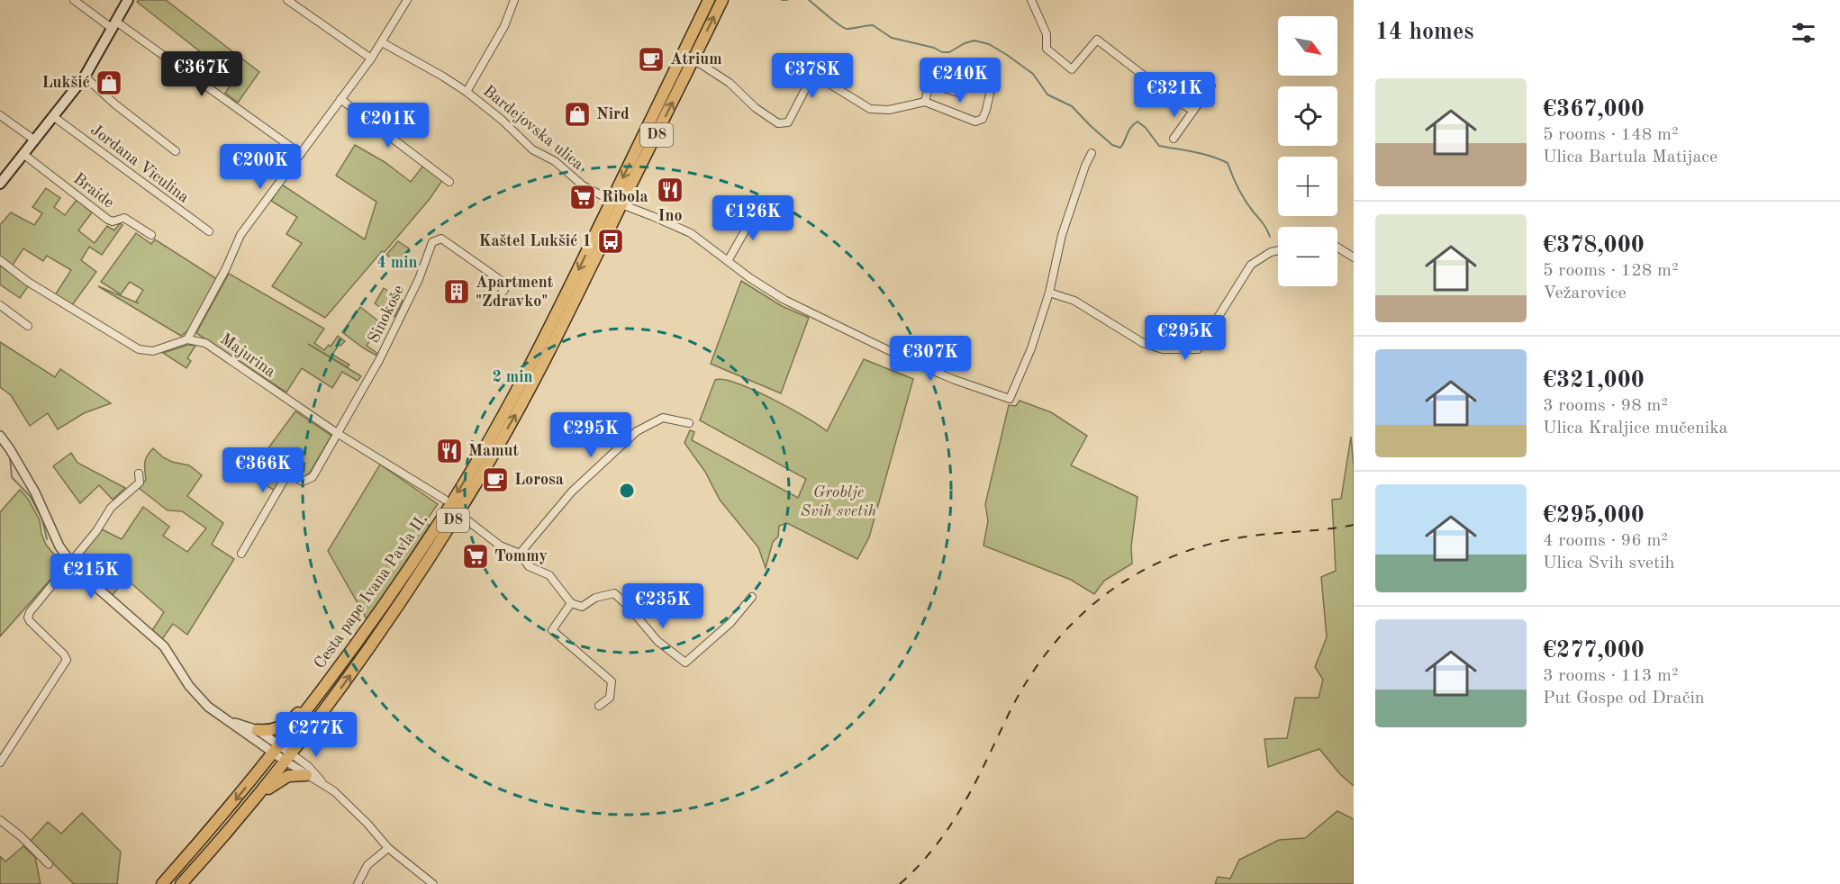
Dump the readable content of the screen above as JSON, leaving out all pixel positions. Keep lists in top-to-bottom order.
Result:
{
  "streets": {
    "main road": ["D8", "Cesta pape Ivana Pavla II."],
    "street": [
      "Bardejovska ulica",
      "Jordana Viculina",
      "Braide",
      "Sinokoše",
      "Majurina"
    ]
  },
  "crossings": [
    ["Bardejovska ulica", "Cesta pape Ivana Pavla II."],
    ["Sinokoše", "Majurina"]
  ],
  "parks": ["Groblje Svih svetih"],
  "places": {
    "cafe": ["Atrium", "Lorosa"],
    "shop": ["Lukšić", "Nird"],
    "restaurant": ["Ino", "Mamut"],
    "supermarket": ["Ribola", "Tommy"],
    "bus stop": ["Kaštel Lukšić 1"],
    "building": ["Apartment \"Zdravko\""]
  },
  "north": "bottom right",
  "page": {
    "heading": "14 homes",
    "map_buttons": ["+", "−"],
    "price": [
      "€367K",
      "€378K",
      "€240K",
      "€321K",
      "€201K",
      "€200K",
      "€126K",
      "€295K",
      "€307K",
      "€295K",
      "€366K",
      "€215K",
      "€235K",
      "€277K"
    ],
    "list": [
      {
        "name": "€367,000",
        "note": "5 rooms · 148 m² · Ulica Bartula Matijace"
      },
      {
        "name": "€378,000",
        "note": "5 rooms · 128 m² · Vežarovice"
      },
      {
        "name": "€321,000",
        "note": "3 rooms · 98 m² · Ulica Kraljice mučenika"
      },
      {
        "name": "€295,000",
        "note": "4 rooms · 96 m² · Ulica Svih svetih"
      },
      {
        "name": "€277,000",
        "note": "3 rooms · 113 m² · Put Gospe od Dračin"
      }
    ]
  },
  "rings": ["4 min", "2 min"]
}
